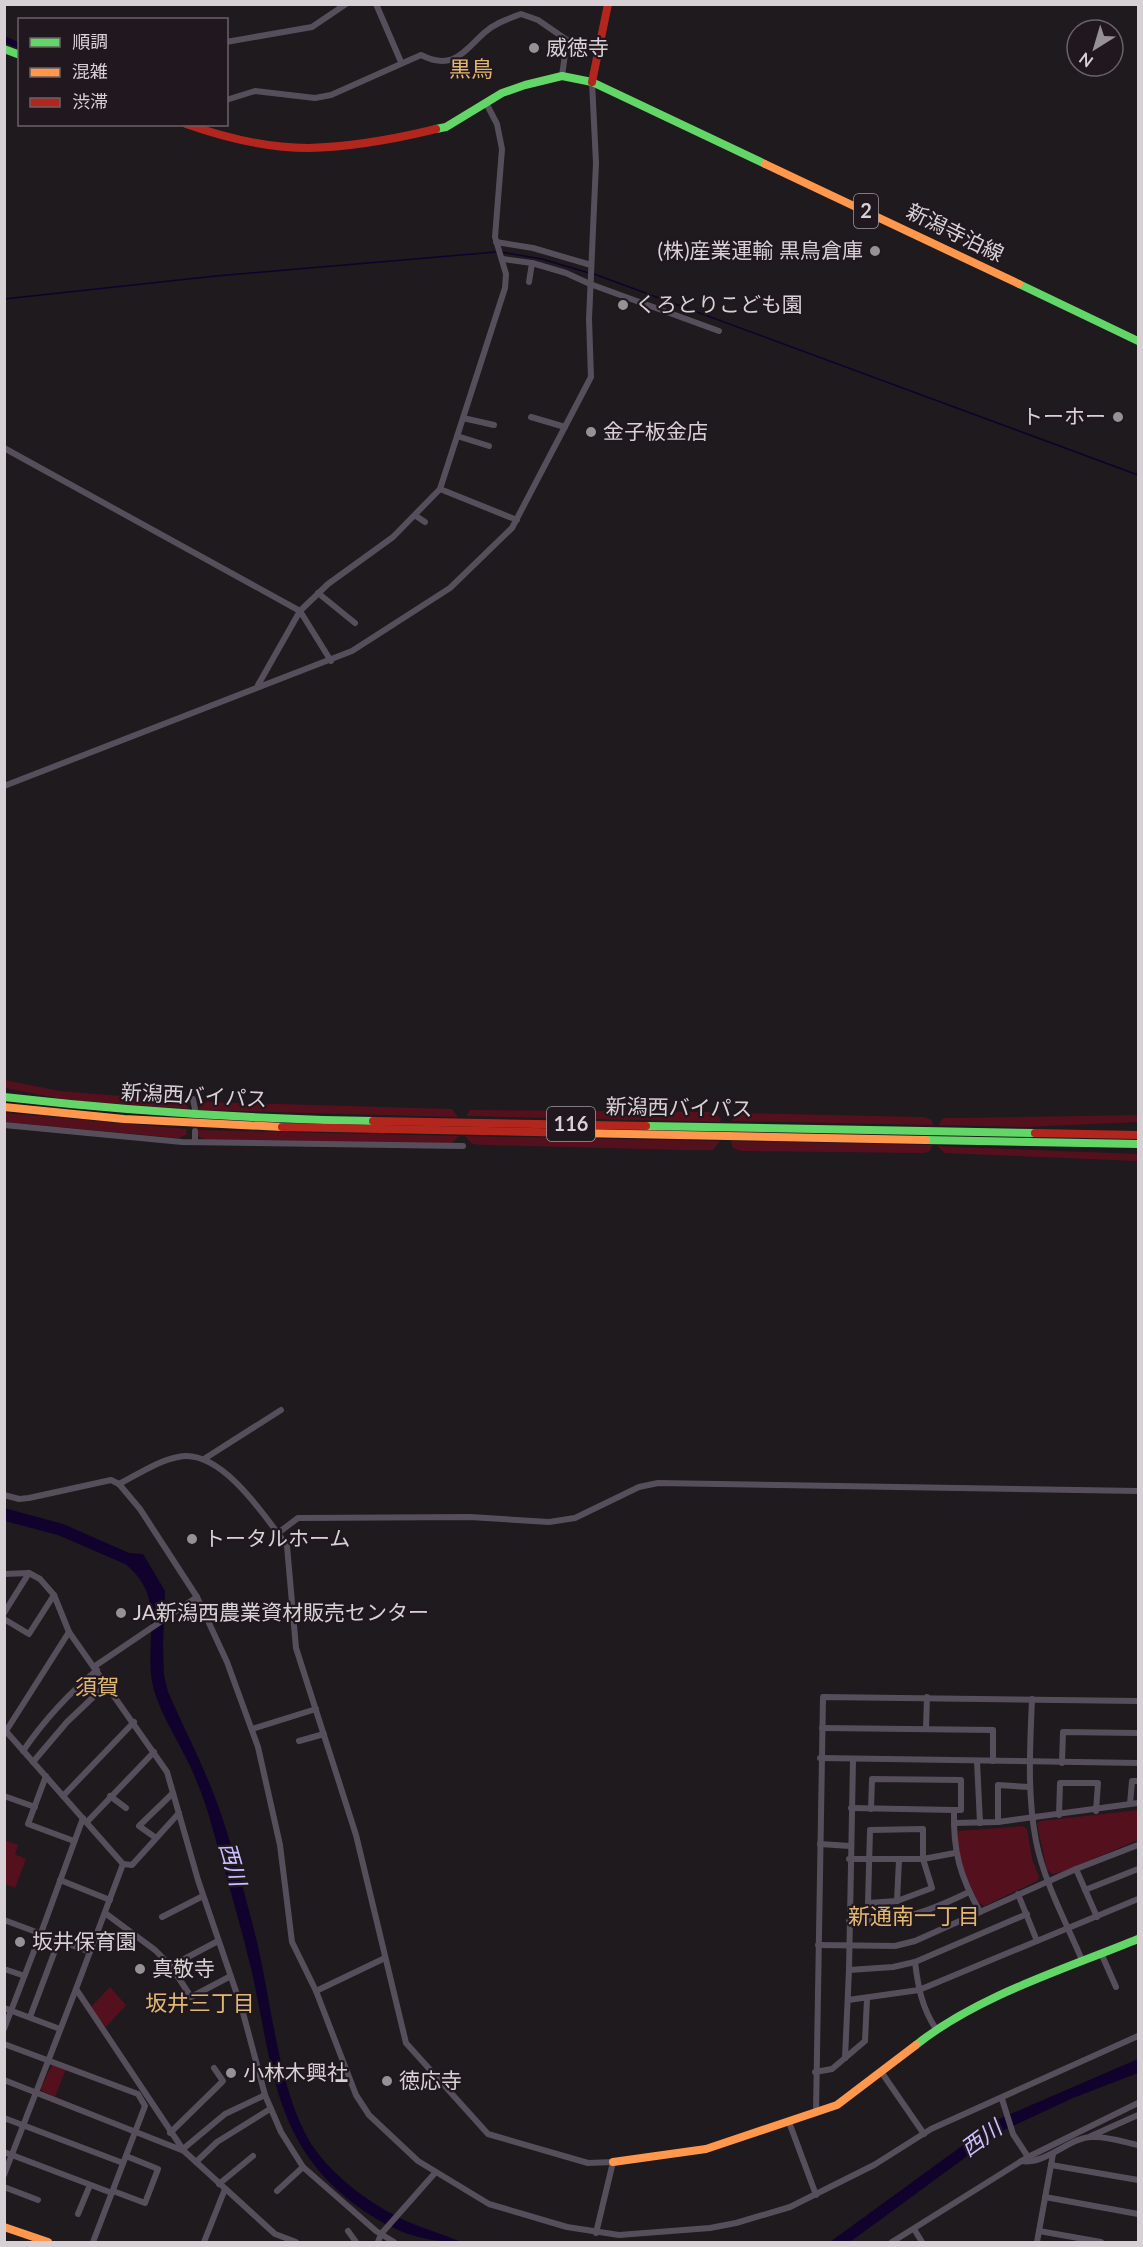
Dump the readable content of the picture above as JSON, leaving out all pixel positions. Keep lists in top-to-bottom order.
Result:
{
  "streets": {
    "main road": [
      "2",
      "新潟寺泊線",
      "新潟西バイパス",
      "116"
    ]
  },
  "crossings": [
    ["2", "新潟寺泊線"]
  ],
  "districts": [
    "黒鳥",
    "須賀",
    "新通南一丁目",
    "坂井三丁目"
  ],
  "water": ["西川"],
  "places": [
    "威徳寺",
    "(株)産業運輸 黒鳥倉庫",
    "くろとりこども園",
    "トーホー",
    "金子板金店",
    "トータルホーム",
    "JA新潟西農業資材販売センター",
    "坂井保育園",
    "真敬寺",
    "小林木興社",
    "徳応寺"
  ],
  "legend": ["順調", "混雑", "渋滞"],
  "north": "bottom left"
}
